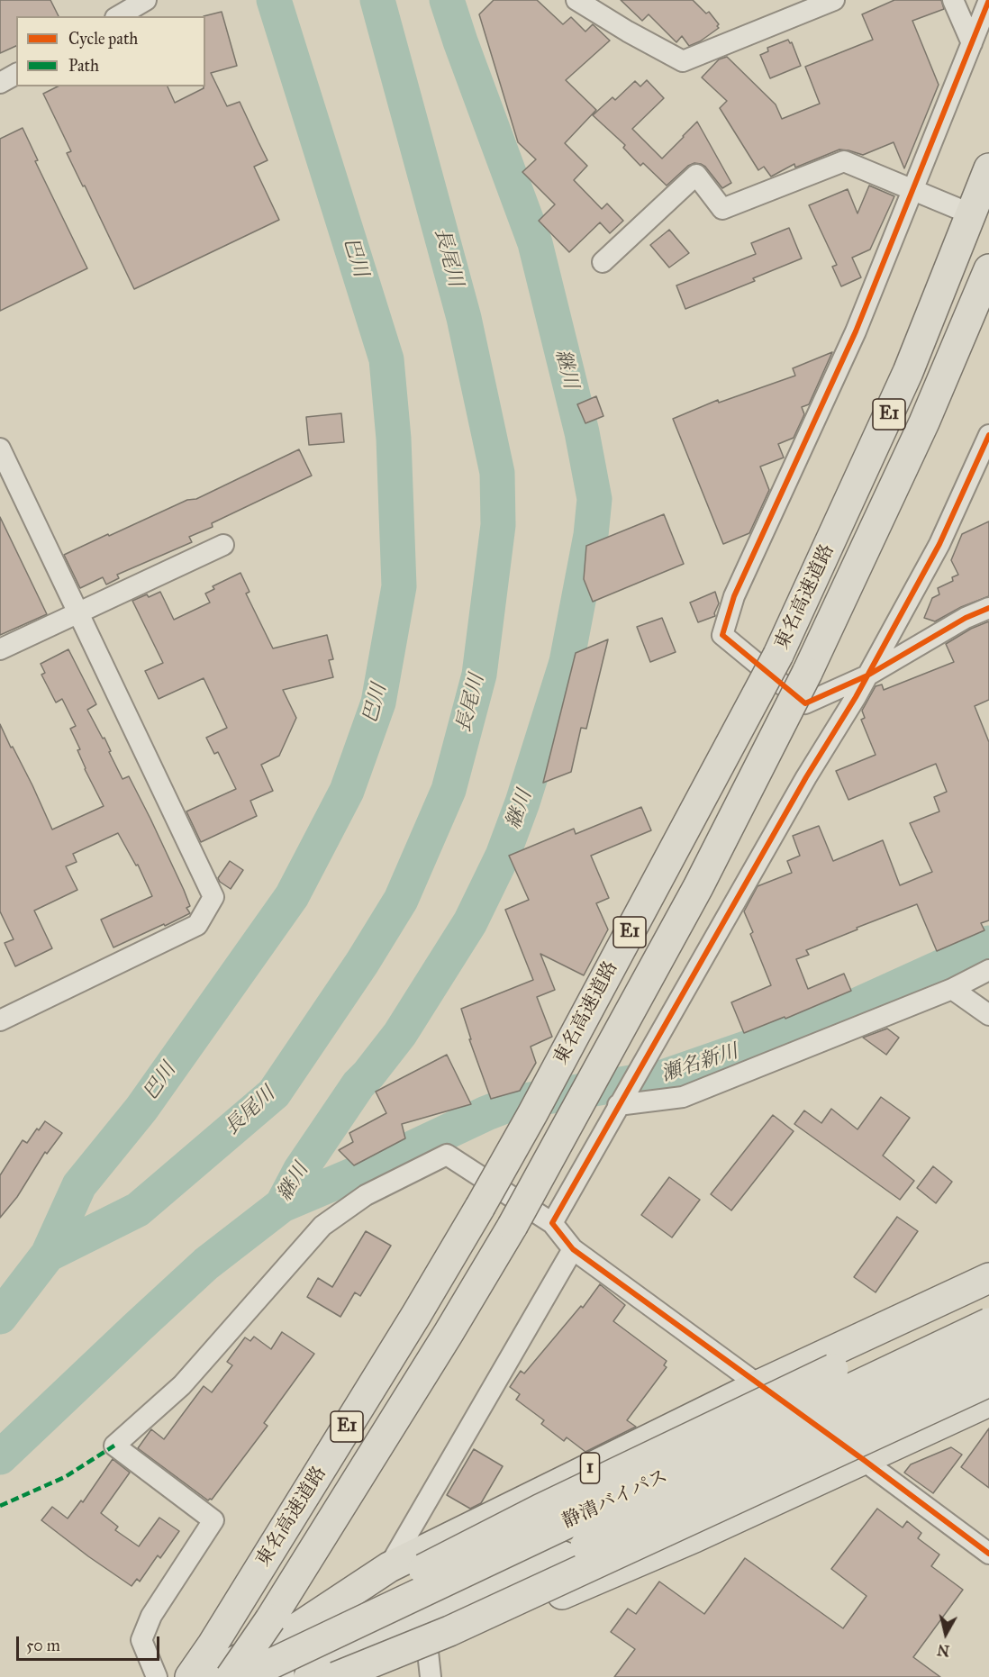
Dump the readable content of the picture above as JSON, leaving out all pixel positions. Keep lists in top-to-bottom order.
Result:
{
  "streets": {
    "highway": [
      "E1",
      "東名高速道路",
      "1",
      "静清バイパス"
    ]
  },
  "crossings": [
    ["東名高速道路", "1"]
  ],
  "water": [
    "巴川",
    "長尾川",
    "継川",
    "瀬名新川"
  ],
  "legend": ["Cycle path", "Path"],
  "scale_bar": "50 m",
  "north": "bottom"
}
